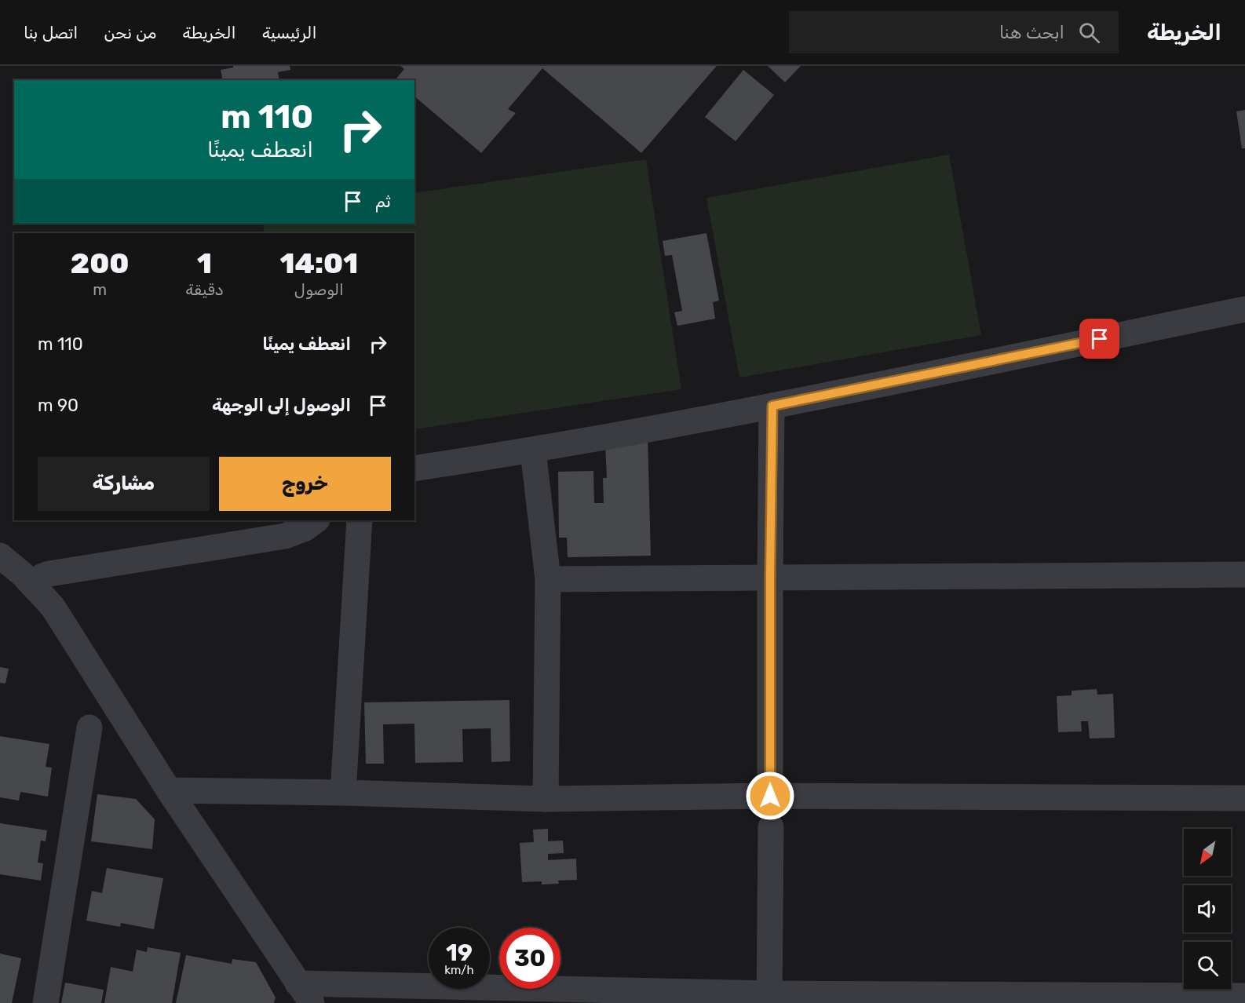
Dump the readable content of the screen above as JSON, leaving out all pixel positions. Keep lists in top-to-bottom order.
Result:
{
  "north": "bottom left",
  "page": {
    "header": "الخريطة",
    "search": "ابحث هنا",
    "nav": [
      "الرئيسية",
      "الخريطة",
      "من نحن",
      "اتصل بنا"
    ],
    "turn": ["110 m", "انعطف يمينًا"],
    "then": "ثم",
    "eta": [
      "14:01",
      "الوصول",
      "1",
      "دقيقة",
      "200",
      "m"
    ],
    "list": [
      {
        "name": "انعطف يمينًا",
        "value": "110 m"
      },
      {
        "name": "الوصول إلى الوجهة",
        "value": "90 m"
      }
    ],
    "buttons": ["خروج", "مشاركة"],
    "speed": "19 km/h",
    "limit": "30"
  }
}
